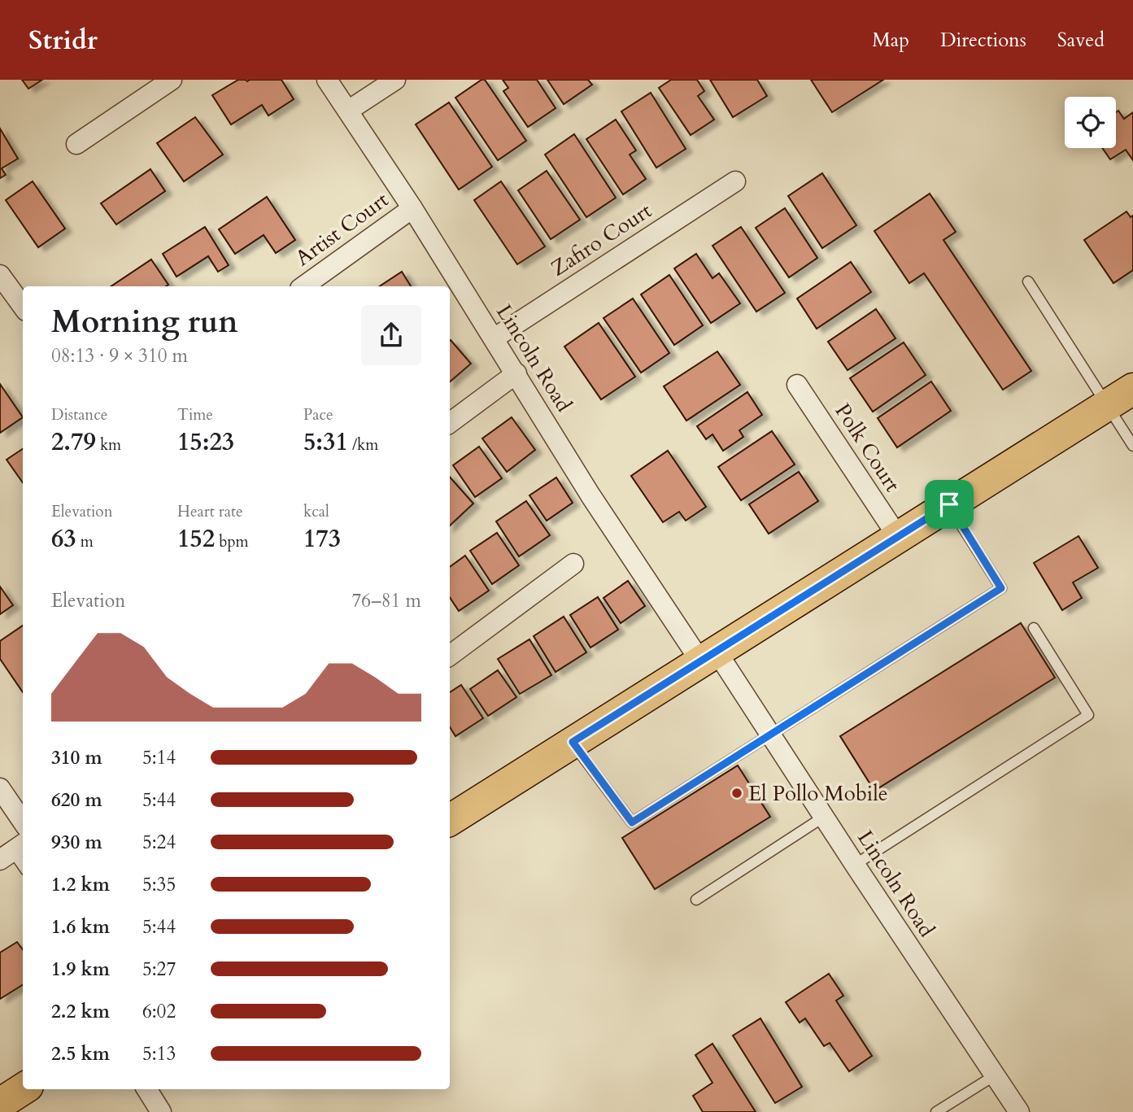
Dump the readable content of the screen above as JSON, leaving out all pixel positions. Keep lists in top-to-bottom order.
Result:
{
  "streets": {
    "street": [
      "Artist Court",
      "Zafiro Court",
      "Lincoln Road",
      "Polk Court"
    ]
  },
  "crossings": [
    ["Artist Court", "Lincoln Road"],
    ["Zafiro Court", "Lincoln Road"]
  ],
  "places": ["El Pollo Mobile"],
  "page": {
    "header": "Stridr",
    "nav": ["Map", "Directions", "Saved"],
    "heading": ["Morning run", "08:13 · 9 × 310 m"],
    "stats": [
      ["Distance", "2.79 km"],
      ["Time", "15:23"],
      ["Pace", "5:31 /km"],
      ["Elevation", "63 m"],
      ["Heart rate", "152 bpm"],
      ["kcal", "173"]
    ],
    "chart": ["Elevation", "76–81 m"],
    "list": [
      {
        "name": "310 m",
        "note": "5:14"
      },
      {
        "name": "620 m",
        "note": "5:44"
      },
      {
        "name": "930 m",
        "note": "5:24"
      },
      {
        "name": "1.2 km",
        "note": "5:35"
      },
      {
        "name": "1.6 km",
        "note": "5:44"
      },
      {
        "name": "1.9 km",
        "note": "5:27"
      },
      {
        "name": "2.2 km",
        "note": "6:02"
      },
      {
        "name": "2.5 km",
        "note": "5:13"
      }
    ]
  }
}
